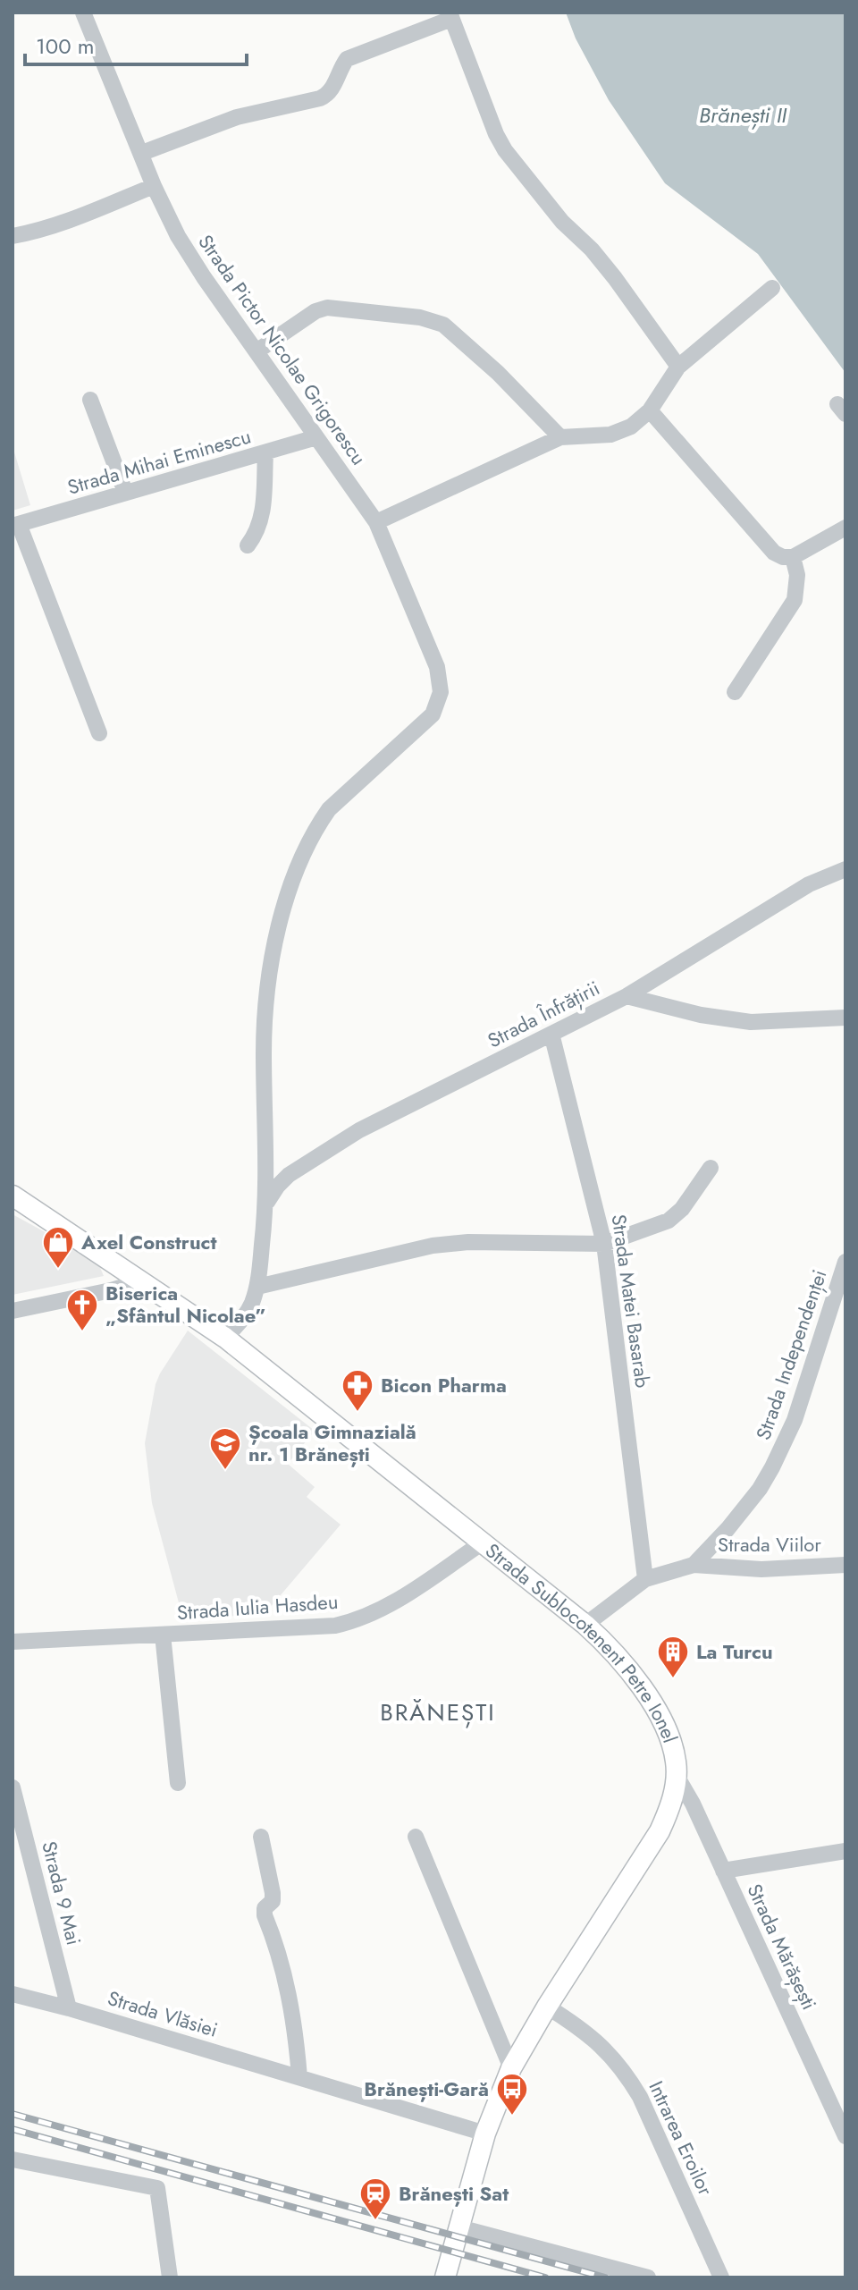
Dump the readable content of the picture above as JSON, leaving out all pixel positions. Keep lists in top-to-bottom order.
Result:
{
  "streets": {
    "main road": ["Strada Sublocotenent Petre Ionel"],
    "street": [
      "Strada Pictor Nicolae Grigorescu",
      "Strada Mihai Eminescu",
      "Strada Înfrățirii",
      "Strada Matei Basarab",
      "Strada Independenței",
      "Strada Viilor",
      "Strada Iulia Hasdeu",
      "Strada 9 Mai",
      "Strada Mărășești",
      "Strada Vlăsiei",
      "Intrarea Eroilor"
    ]
  },
  "crossings": [
    ["Strada Pictor Nicolae Grigorescu", "Strada Mihai Eminescu"],
    ["Strada Pictor Nicolae Grigorescu", "Strada Înfrățirii"],
    ["Strada Înfrățirii", "Strada Matei Basarab"],
    ["Strada Matei Basarab", "Strada Independenței"],
    ["Strada Independenței", "Strada Viilor"],
    ["Strada Independenței", "Strada Sublocotenent Petre Ionel"],
    ["Strada Iulia Hasdeu", "Strada Sublocotenent Petre Ionel"],
    ["Strada Sublocotenent Petre Ionel", "Strada Mărășești"],
    ["Strada Sublocotenent Petre Ionel", "Strada Vlăsiei"],
    ["Strada Sublocotenent Petre Ionel", "Intrarea Eroilor"],
    ["Strada 9 Mai", "Strada Vlăsiei"]
  ],
  "districts": ["BRĂNEȘTI"],
  "water": ["Brănești II"],
  "places": {
    "shop": ["Axel Construct"],
    "church": ["Biserica „Sfântul Nicolae”"],
    "pharmacy": ["Bicon Pharma"],
    "school or university": ["Școala Gimnazială nr. 1 Brănești"],
    "building": ["La Turcu"],
    "bus stop": ["Brănești-Gară"],
    "station": ["Brănești Sat"]
  },
  "scale_bar": "100 m"
}
